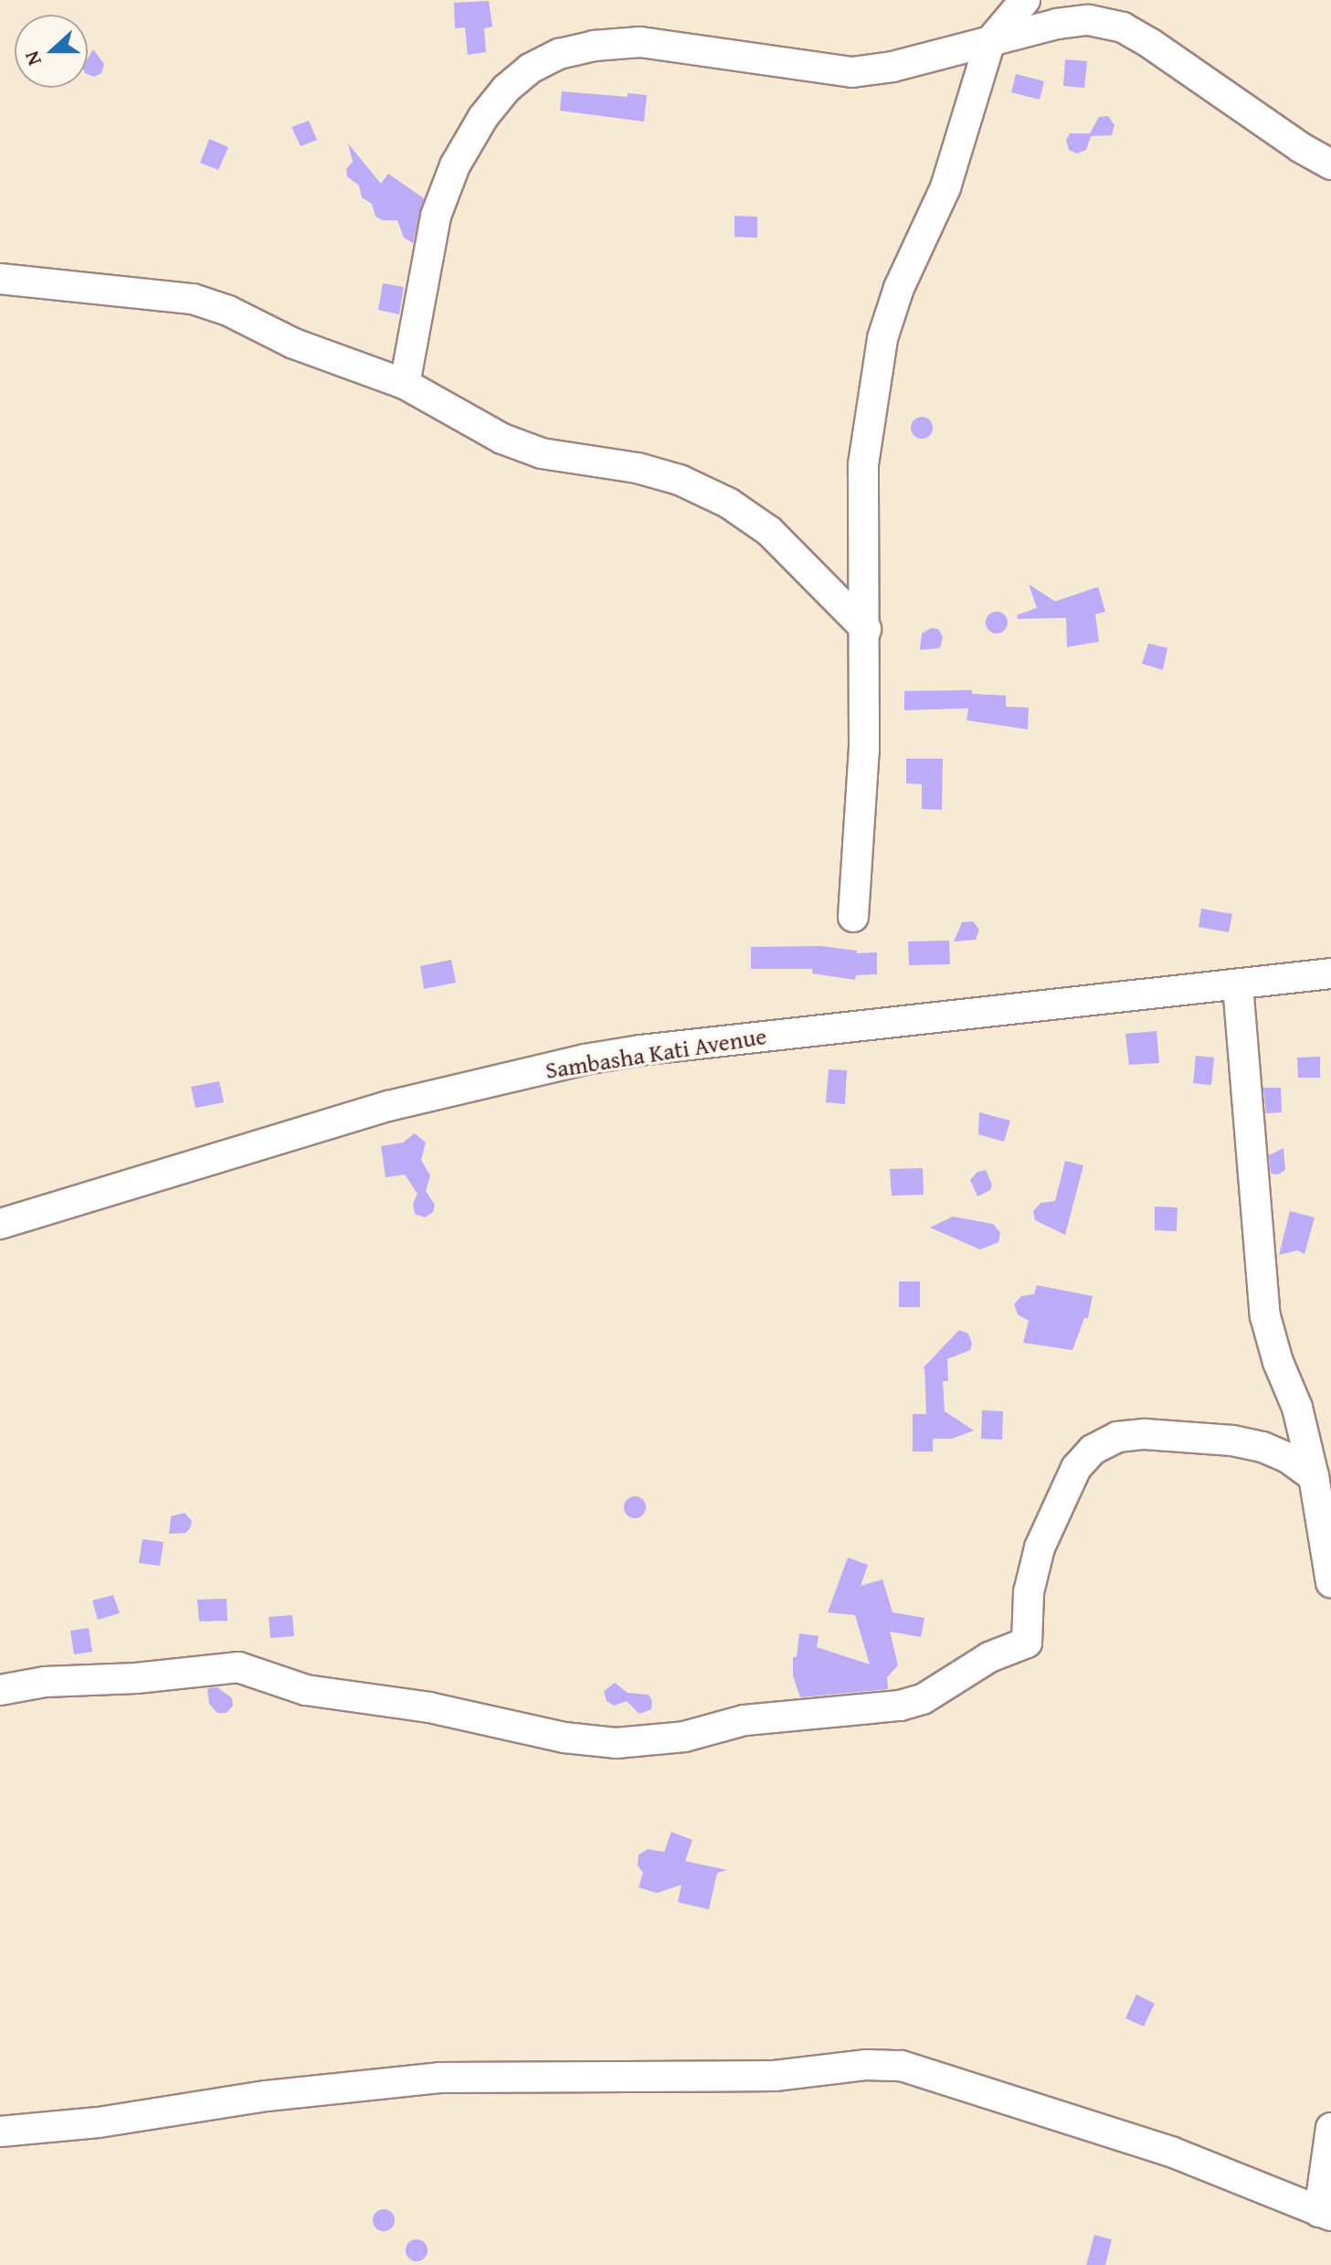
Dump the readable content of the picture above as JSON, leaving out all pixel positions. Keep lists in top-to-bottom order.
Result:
{
  "streets": {
    "street": ["Sambasha Kati Avenue"]
  },
  "north": "left"
}
